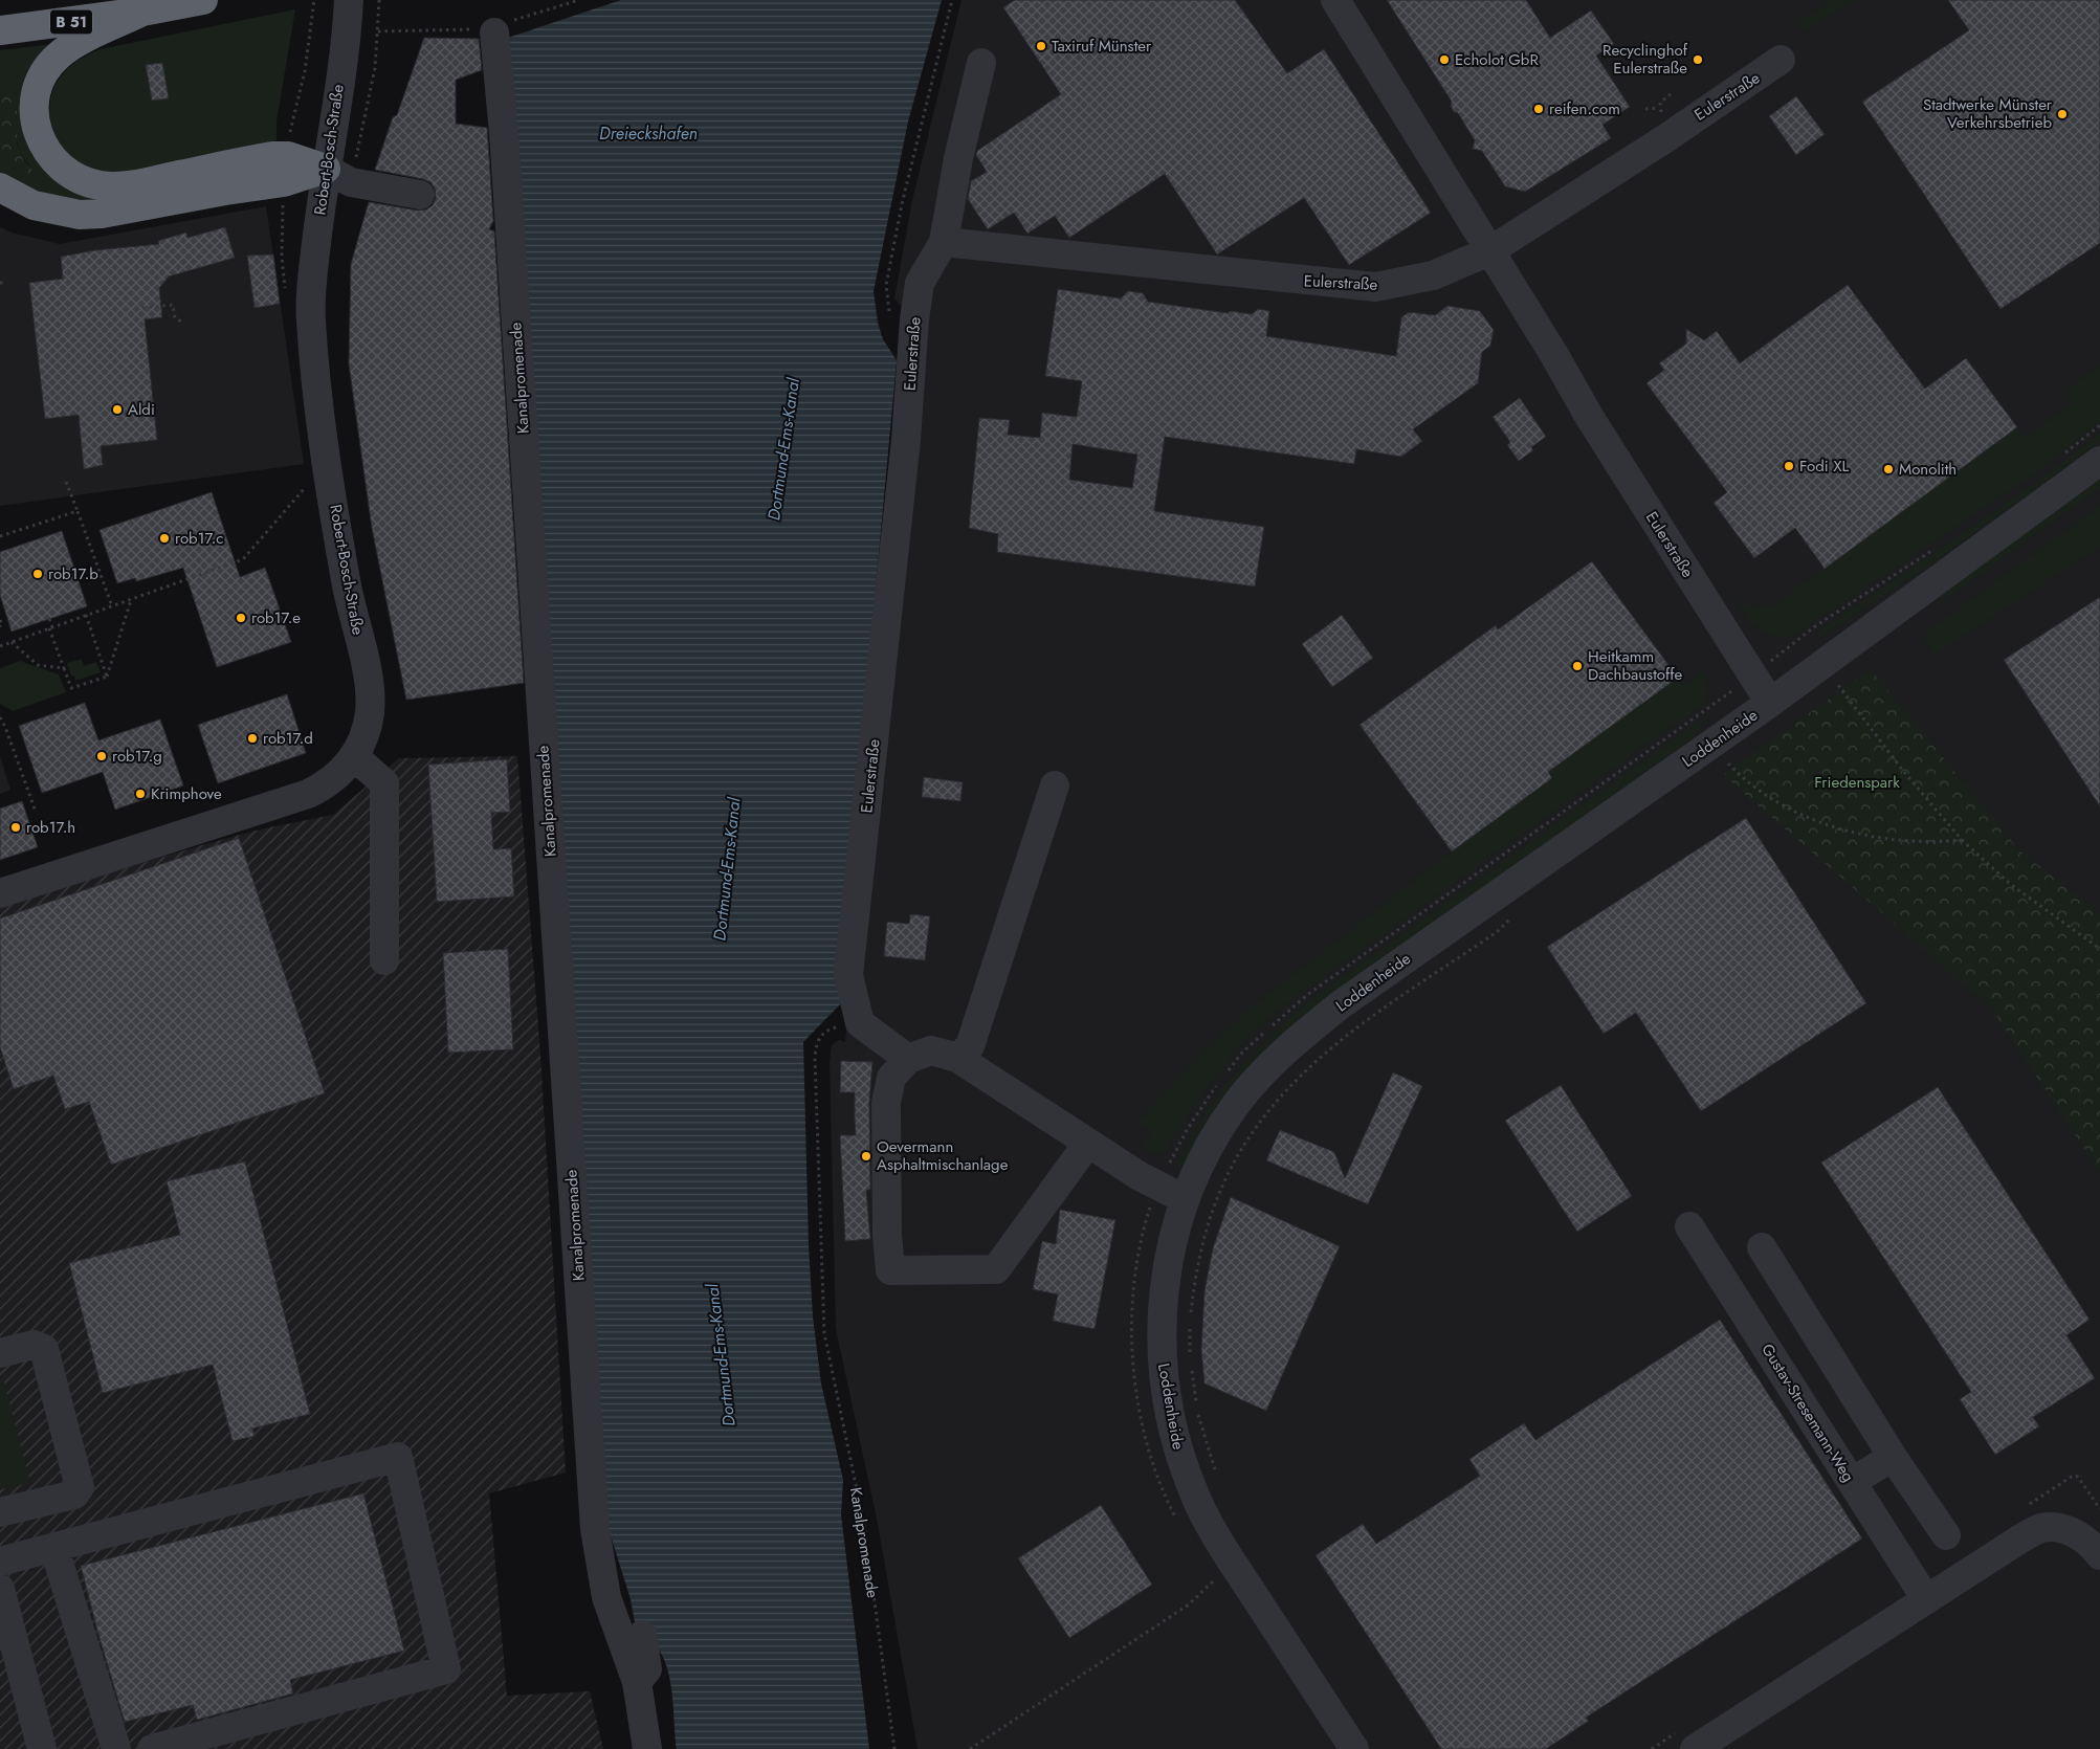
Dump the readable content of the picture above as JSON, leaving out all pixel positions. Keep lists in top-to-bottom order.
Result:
{
  "streets": {
    "highway": ["B 51"],
    "street": [
      "Eulerstraße",
      "Robert-Bosch-Straße",
      "Kanalpromenade",
      "Loddenheide",
      "Gustav-Stresemann-Weg"
    ]
  },
  "crossings": [
    ["Eulerstraße", "Kanalpromenade"],
    ["Eulerstraße", "Loddenheide"]
  ],
  "water": ["Dreieckshafen", "Dortmund-Ems-Kanal"],
  "parks": ["Friedenspark"],
  "places": [
    "Taxiruf Münster",
    "Echolot GbR",
    "Recyclinghof Eulerstraße",
    "reifen.com",
    "Stadtwerke Münster Verkehrsbetrieb",
    "Aldi",
    "Fodi XL",
    "Monolith",
    "rob17.c",
    "rob17.b",
    "rob17.e",
    "Heitkamm Dachbaustoffe",
    "rob17.d",
    "rob17.g",
    "Krimphove",
    "rob17.h",
    "Oevermann Asphaltmischanlage"
  ]
}
